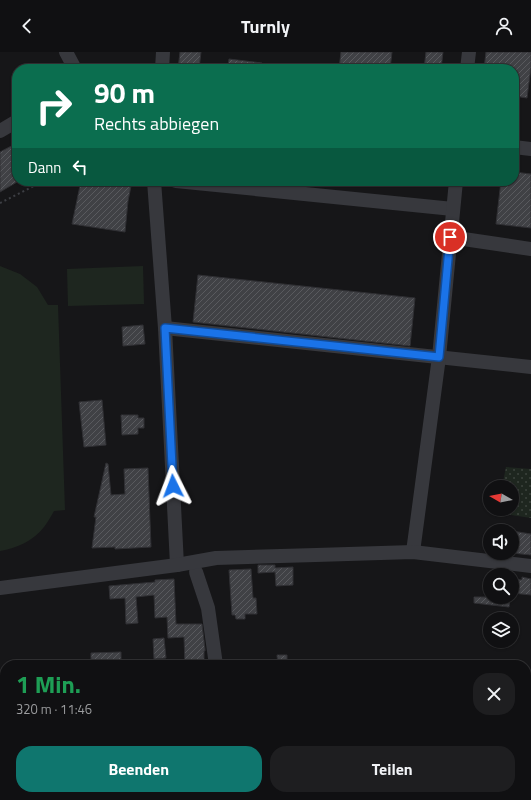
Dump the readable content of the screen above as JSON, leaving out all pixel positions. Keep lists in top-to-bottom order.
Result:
{
  "north": "left",
  "page": {
    "header": "Turnly",
    "turn": ["90 m", "Rechts abbiegen"],
    "then": "Dann",
    "heading": ["1 Min.", "320 m · 11:46"],
    "buttons": ["Beenden", "Teilen"]
  }
}
